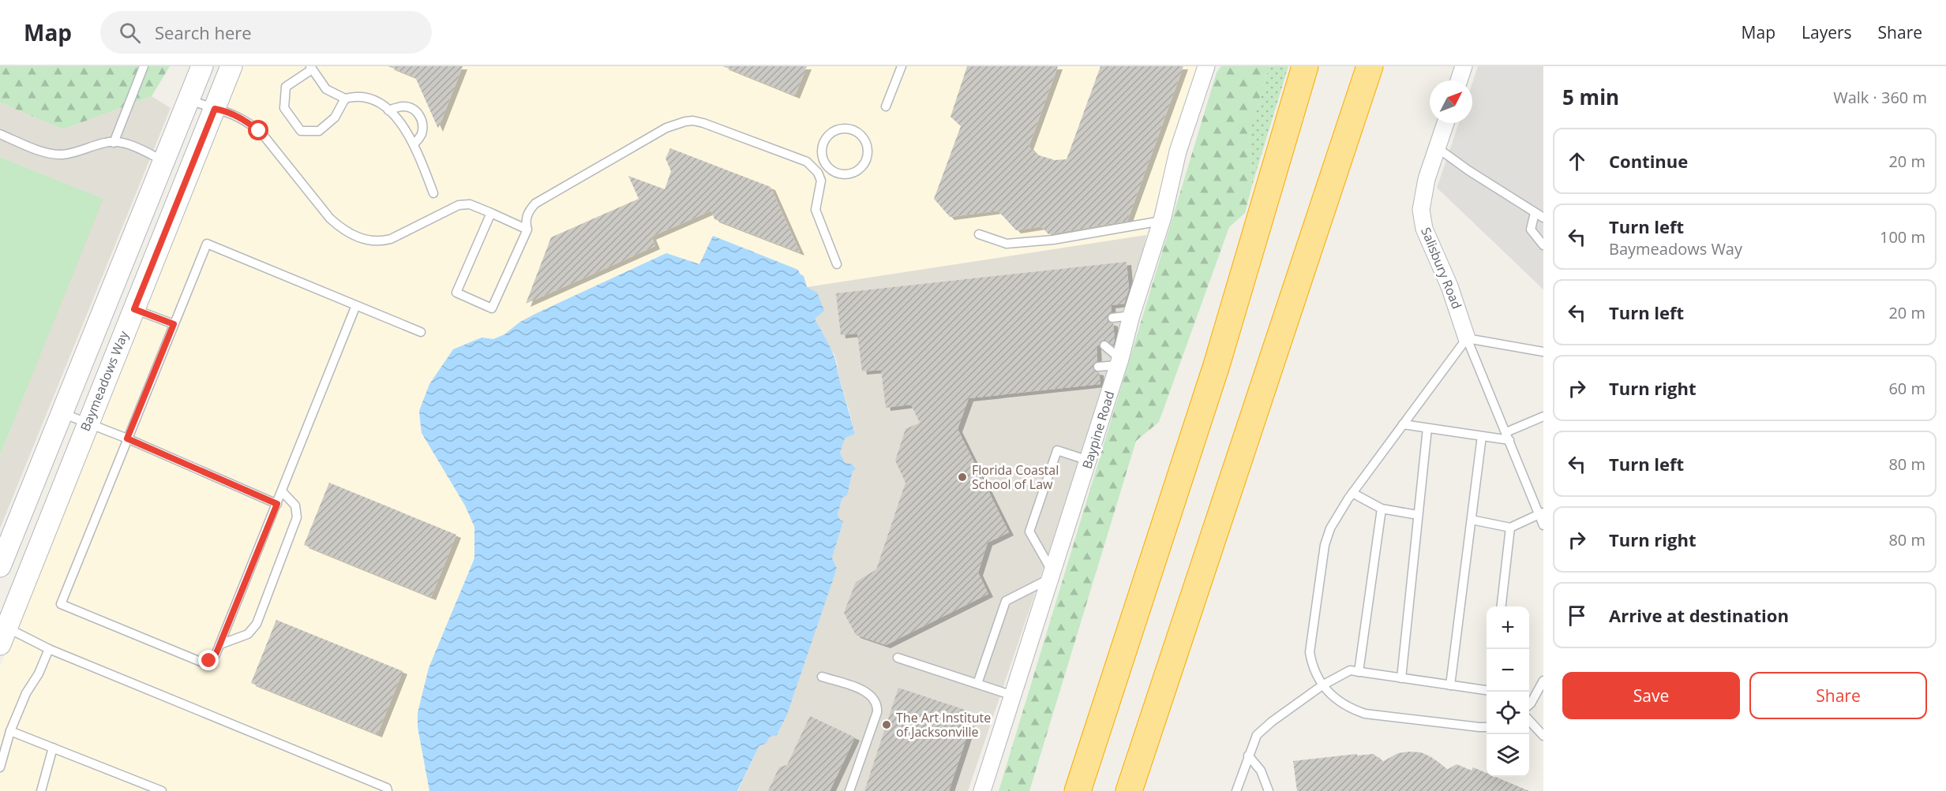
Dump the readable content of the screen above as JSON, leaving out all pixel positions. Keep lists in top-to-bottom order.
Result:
{
  "streets": {
    "street": ["Salisbury Road", "Baymeadows Way", "Baypine Road"]
  },
  "places": ["Florida Coastal School of Law", "The Art Institute of Jacksonville"],
  "north": "top right",
  "page": {
    "header": "Map",
    "search": "Search here",
    "nav": ["Map", "Layers", "Share"],
    "heading": ["5 min", "Walk · 360 m"],
    "list": [
      ["Continue", "20 m"],
      ["Turn left", "Baymeadows Way", "100 m"],
      ["Turn left", "20 m"],
      ["Turn right", "60 m"],
      ["Turn left", "80 m"],
      ["Turn right", "80 m"],
      "Arrive at destination"
    ],
    "map_buttons": ["+", "−"],
    "buttons": ["Save", "Share"]
  }
}
